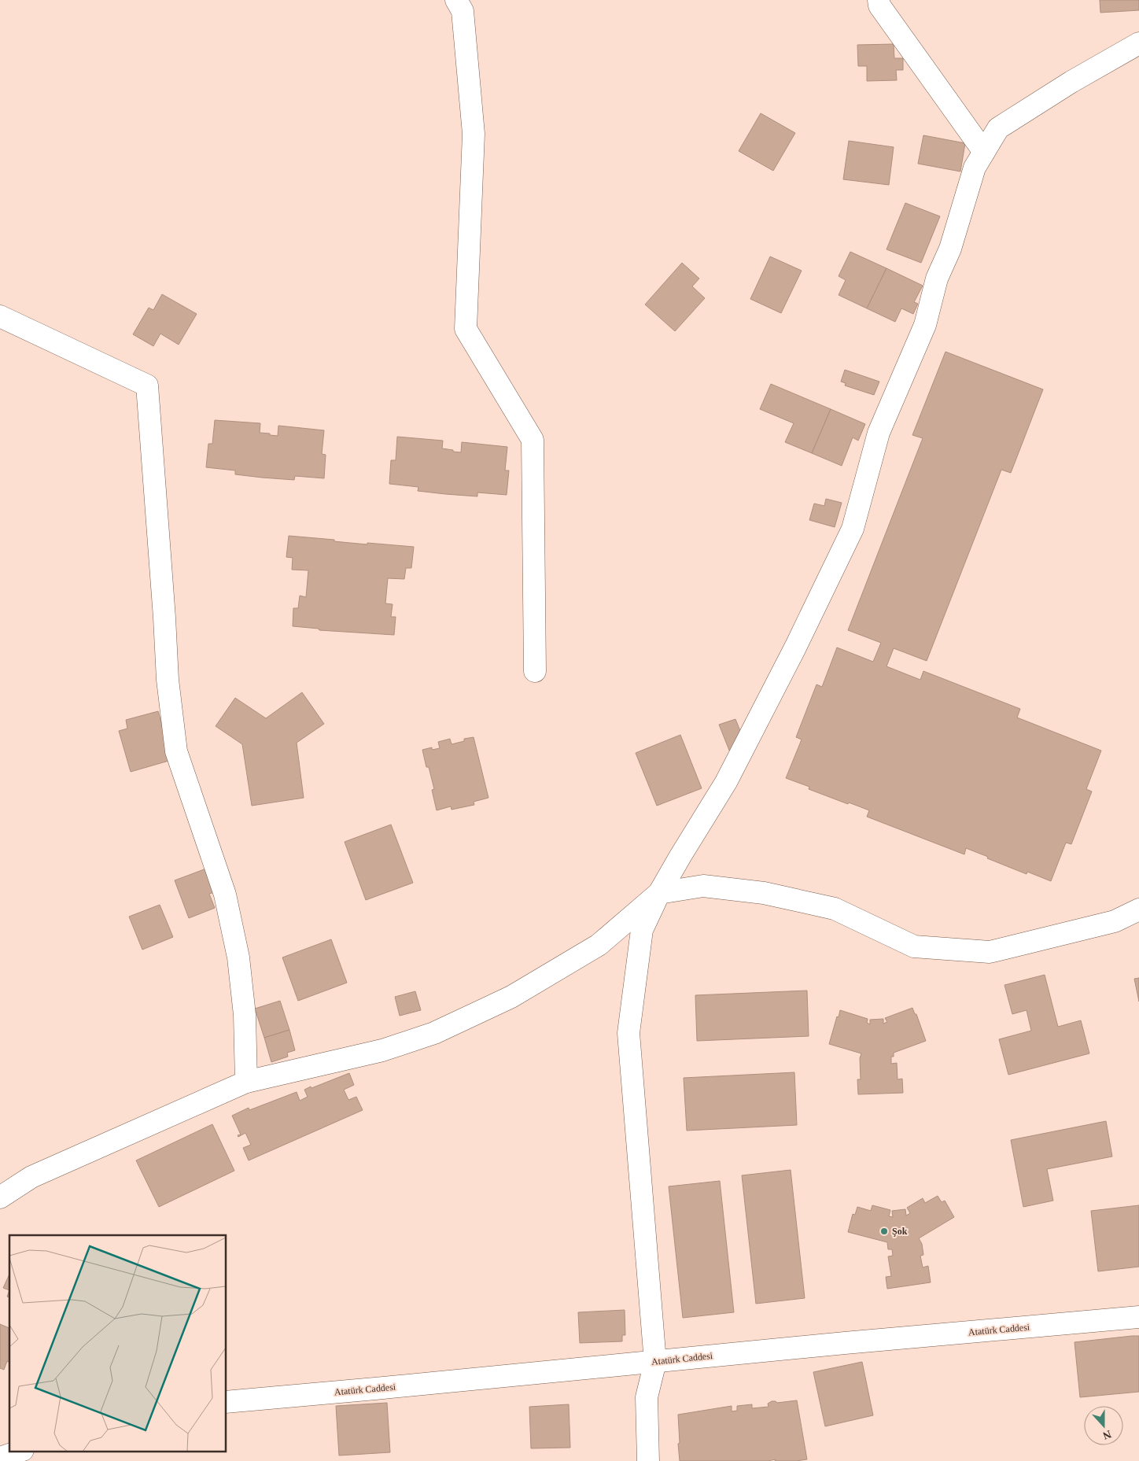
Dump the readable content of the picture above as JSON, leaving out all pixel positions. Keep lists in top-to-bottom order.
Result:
{
  "streets": {
    "street": ["Atatürk Caddesi"]
  },
  "places": ["Şok"],
  "north": "bottom"
}
